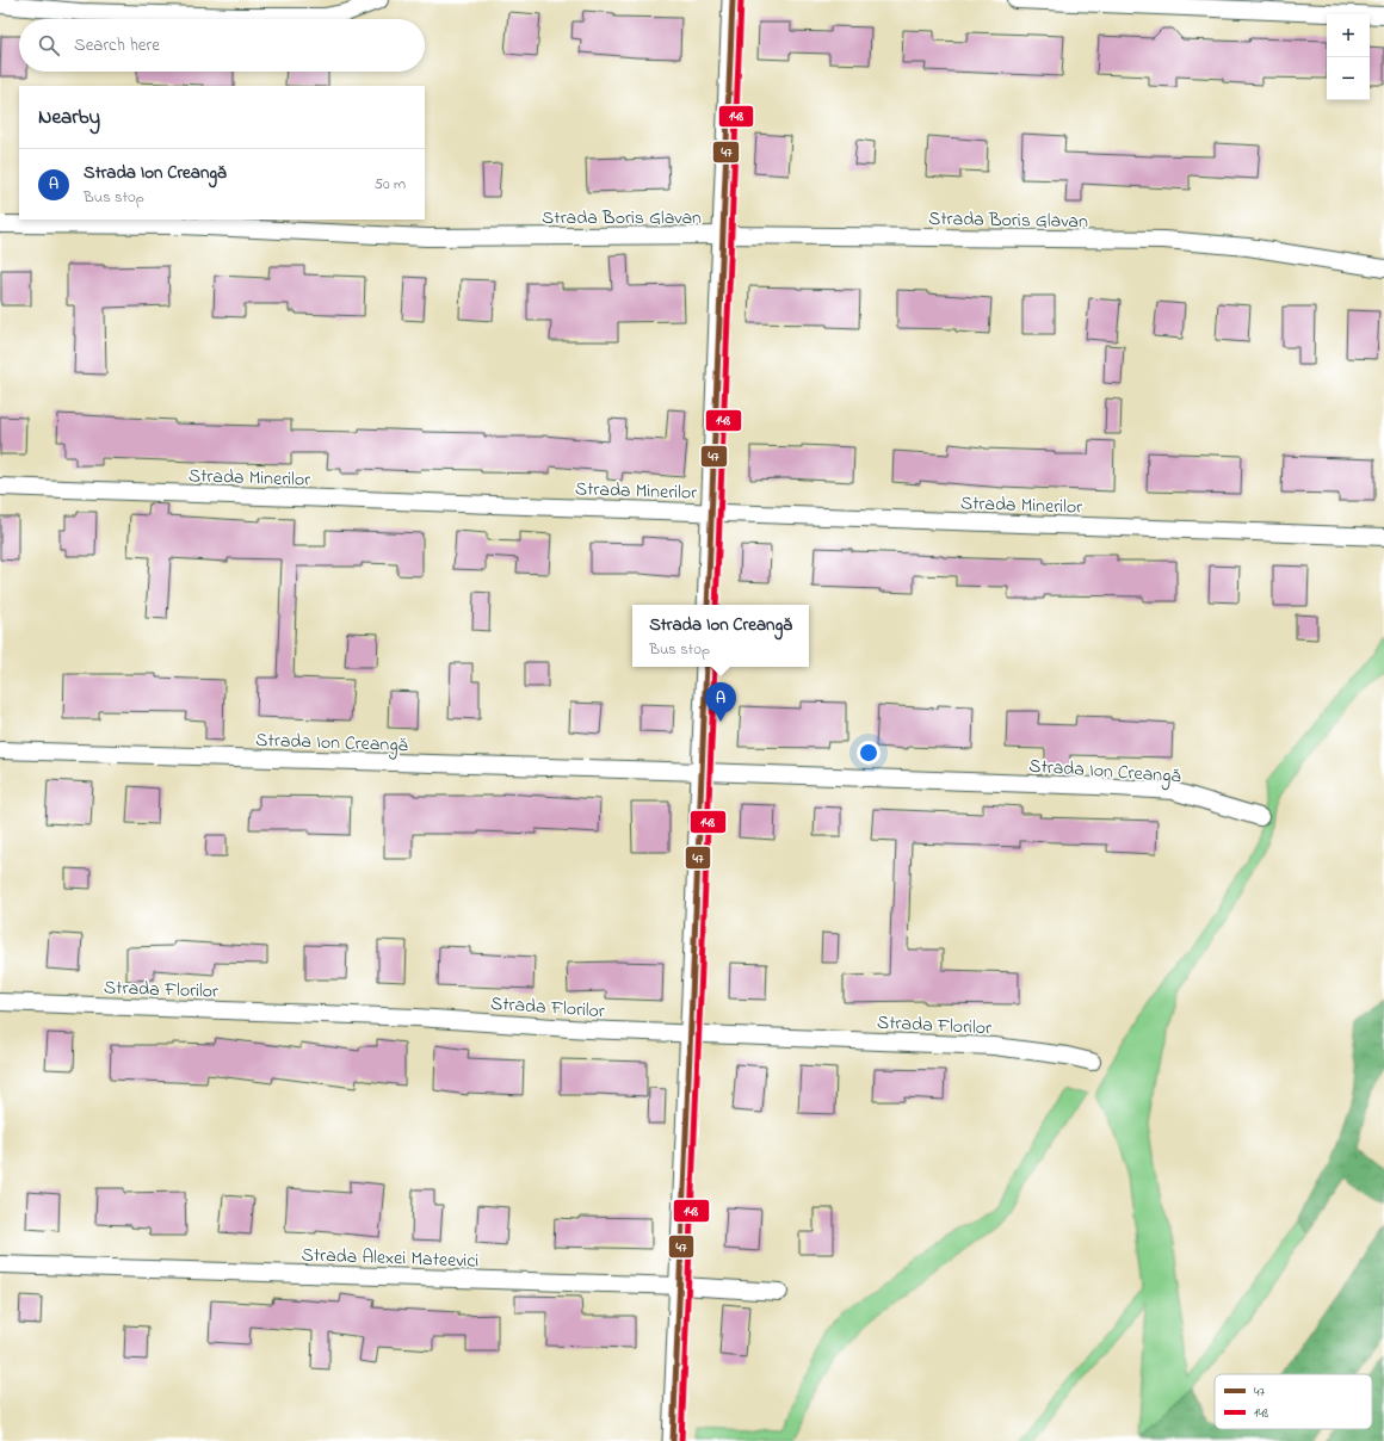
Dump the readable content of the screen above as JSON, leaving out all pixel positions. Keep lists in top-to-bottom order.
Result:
{
  "streets": {
    "street": [
      "Strada Boris Glavan",
      "Strada Minerilor",
      "Strada Ion Creangă",
      "Strada Florilor",
      "Strada Alexei Mateevici"
    ]
  },
  "lines": ["transit line 47", "transit line 148"],
  "legend": ["47", "148"],
  "page": {
    "map_buttons": ["+", "−"],
    "search": "Search here",
    "heading": "Nearby",
    "list": [
      {
        "mark": "A",
        "name": "Strada Ion Creangă",
        "note": "Bus stop",
        "value": "50 m"
      }
    ],
    "popup": ["Strada Ion Creangă", "Bus stop"],
    "pins": "A"
  }
}
